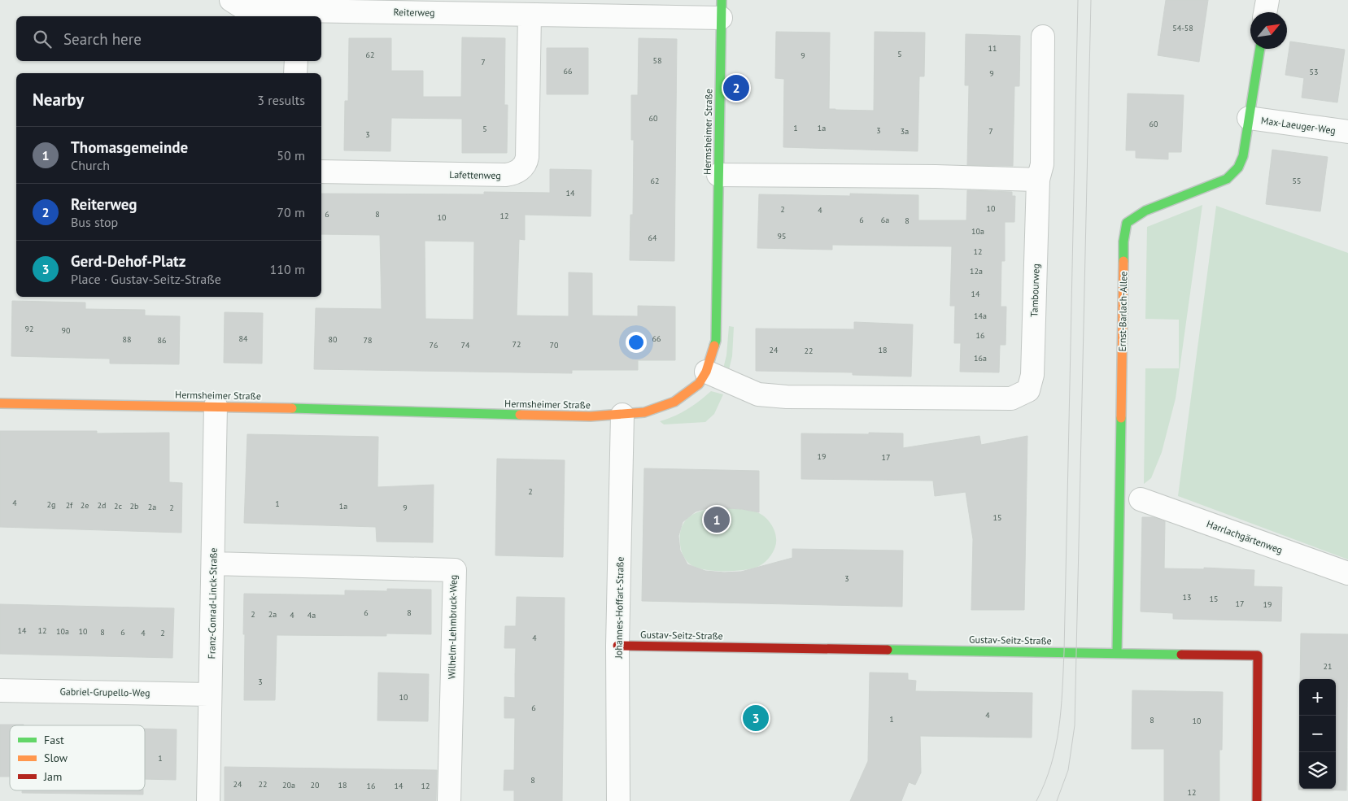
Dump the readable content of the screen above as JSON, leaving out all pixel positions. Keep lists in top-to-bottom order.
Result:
{
  "streets": {
    "street": [
      "Reiterweg",
      "Max-Laeuger-Weg",
      "Hermsheimer Straße",
      "Lafettenweg",
      "Tambourweg",
      "Ernst-Barlach-Allee",
      "Harrlachgärtenweg",
      "Franz-Conrad-Linck-Straße",
      "Johannes-Hoffart-Straße",
      "Wilhelm-Lehmbruck-Weg",
      "Gustav-Seitz-Straße",
      "Gabriel-Grupello-Weg"
    ]
  },
  "crossings": [
    ["Reiterweg", "Hermsheimer Straße"],
    ["Reiterweg", "Lafettenweg"],
    ["Max-Laeuger-Weg", "Ernst-Barlach-Allee"],
    ["Hermsheimer Straße", "Tambourweg"],
    ["Hermsheimer Straße", "Franz-Conrad-Linck-Straße"],
    ["Hermsheimer Straße", "Johannes-Hoffart-Straße"],
    ["Ernst-Barlach-Allee", "Gustav-Seitz-Straße"],
    ["Franz-Conrad-Linck-Straße", "Wilhelm-Lehmbruck-Weg"],
    ["Franz-Conrad-Linck-Straße", "Gabriel-Grupello-Weg"],
    ["Johannes-Hoffart-Straße", "Gustav-Seitz-Straße"]
  ],
  "house_numbers": [
    "54-58",
    "11",
    "5",
    "62",
    "9",
    "58",
    "7",
    "66",
    "53",
    "9",
    "60",
    "60",
    "1",
    "1a",
    "5",
    "3",
    "3a",
    "7",
    "3",
    "62",
    "55",
    "14",
    "10",
    "2",
    "4",
    "6",
    "8",
    "12",
    "10",
    "6",
    "6a",
    "8",
    "10a",
    "95",
    "64",
    "12",
    "12a",
    "14",
    "14a",
    "92",
    "90",
    "16",
    "84",
    "66",
    "88",
    "80",
    "86",
    "78",
    "72",
    "76",
    "74",
    "70",
    "24",
    "18",
    "22",
    "16a",
    "19",
    "17",
    "2",
    "4",
    "1",
    "2g",
    "2f",
    "2e",
    "2d",
    "2c",
    "2b",
    "1a",
    "2a",
    "2",
    "9",
    "15",
    "3",
    "13",
    "15",
    "17",
    "19",
    "6",
    "8",
    "2",
    "2a",
    "4",
    "4a",
    "14",
    "12",
    "10a",
    "10",
    "8",
    "6",
    "4",
    "2",
    "4",
    "21",
    "3",
    "10",
    "6",
    "4",
    "1",
    "8",
    "10",
    "1",
    "8",
    "24",
    "22",
    "20a",
    "20",
    "18",
    "16",
    "14",
    "12",
    "12"
  ],
  "legend": ["Fast", "Slow", "Jam"],
  "north": "top right",
  "page": {
    "search": "Search here",
    "pins": ["2", "1", "3"],
    "heading": ["Nearby", "3 results"],
    "list": [
      {
        "mark": "1",
        "name": "Thomasgemeinde",
        "note": "Church",
        "value": "50 m"
      },
      {
        "mark": "2",
        "name": "Reiterweg",
        "note": "Bus stop",
        "value": "70 m"
      },
      {
        "mark": "3",
        "name": "Gerd-Dehof-Platz",
        "note": "Place · Gustav-Seitz-Straße",
        "value": "110 m"
      }
    ],
    "map_buttons": ["+", "−"]
  }
}
